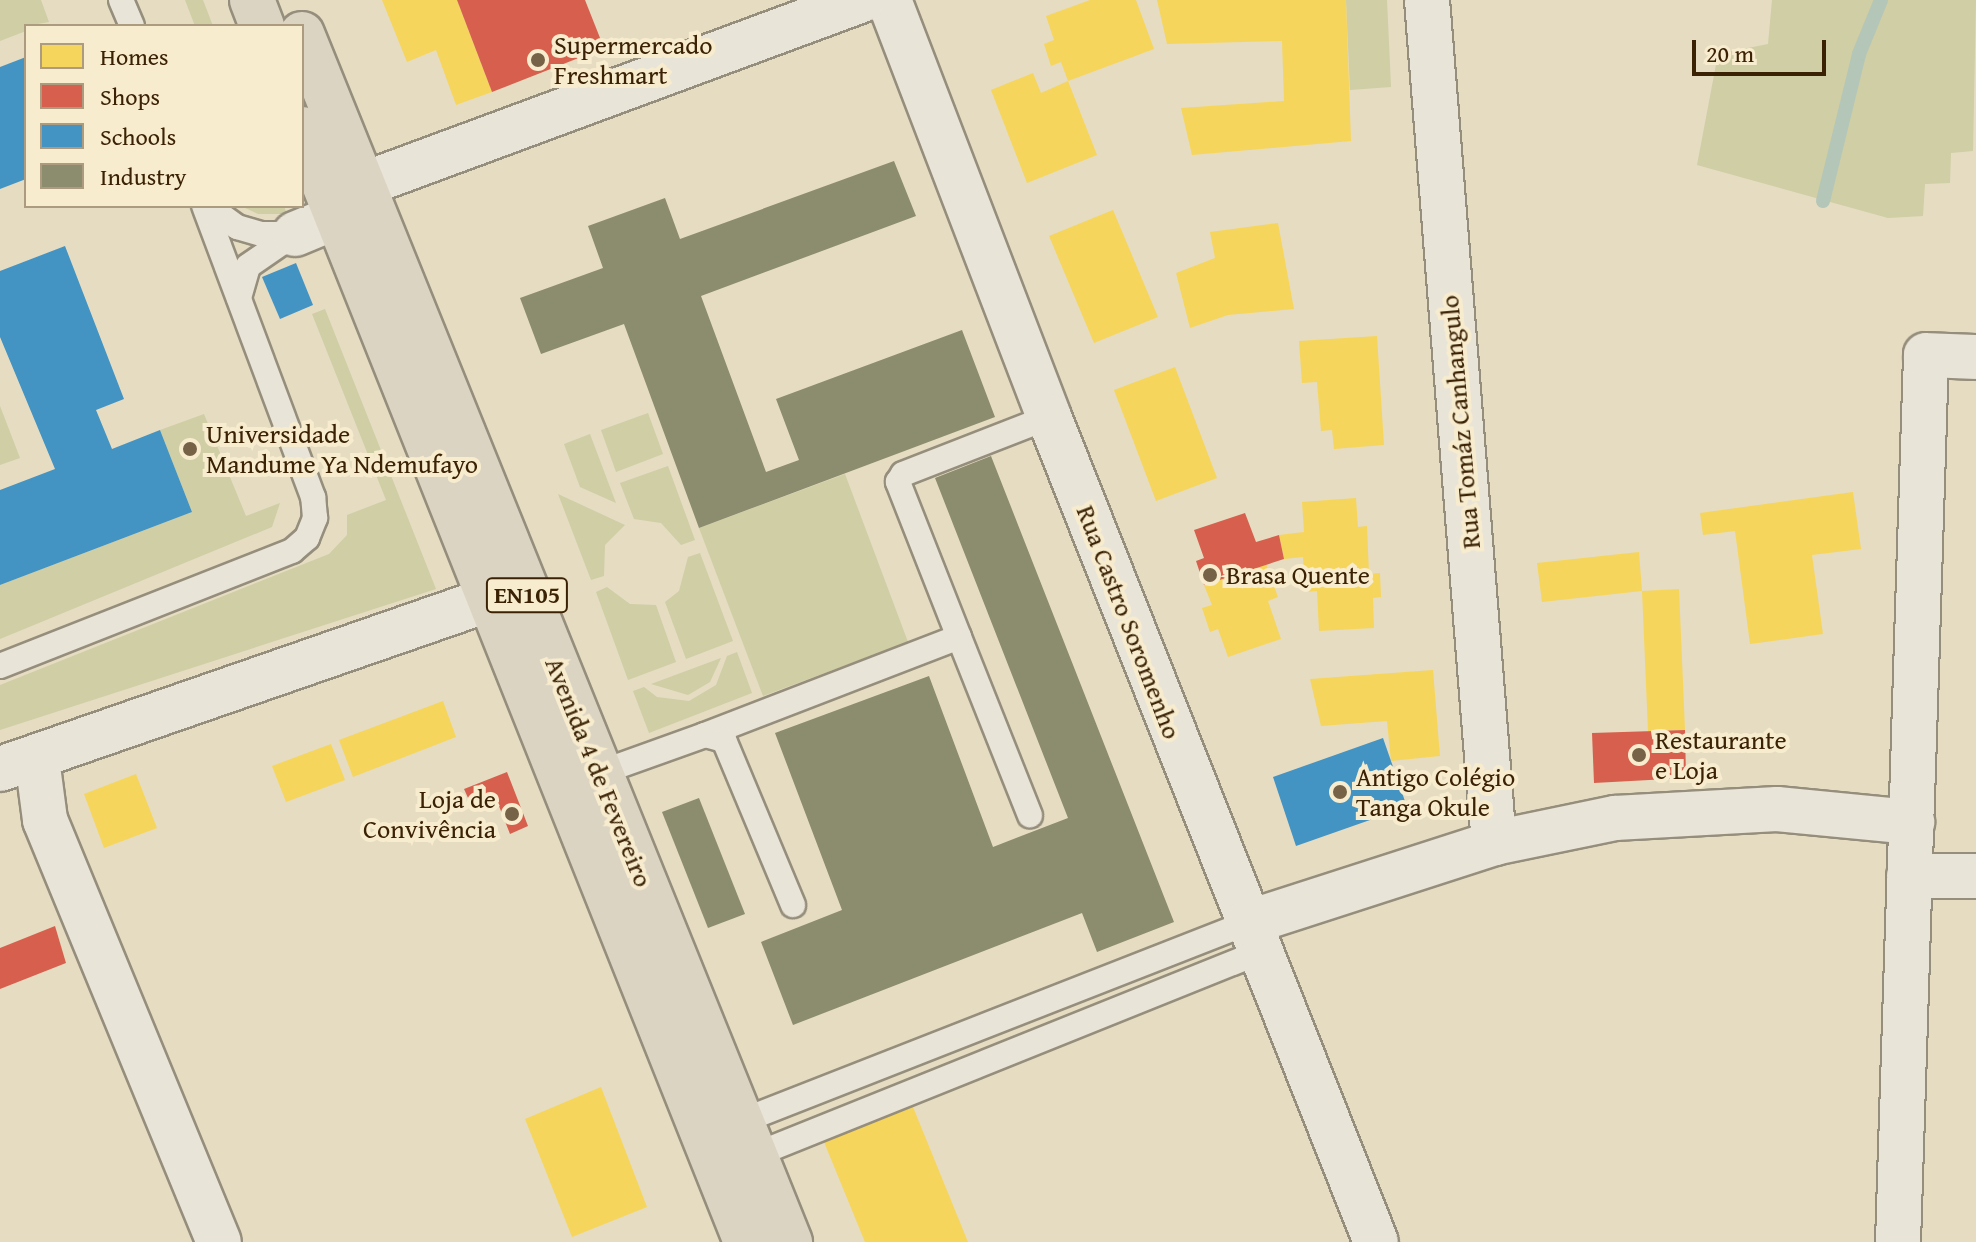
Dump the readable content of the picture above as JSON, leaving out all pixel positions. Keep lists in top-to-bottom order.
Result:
{
  "streets": {
    "main road": ["EN105", "Avenida 4 de Fevereiro"],
    "street": ["Rua Tomáz Canhangulo", "Rua Castro Soromenho"]
  },
  "places": [
    "Supermercado Freshmart",
    "Universidade Mandume Ya Ndemufayo",
    "Brasa Quente",
    "Restaurante e Loja",
    "Antigo Colégio Tanga Okule",
    "Loja de Convivência"
  ],
  "legend": [
    "Homes",
    "Shops",
    "Schools",
    "Industry"
  ],
  "scale_bar": "20 m"
}
